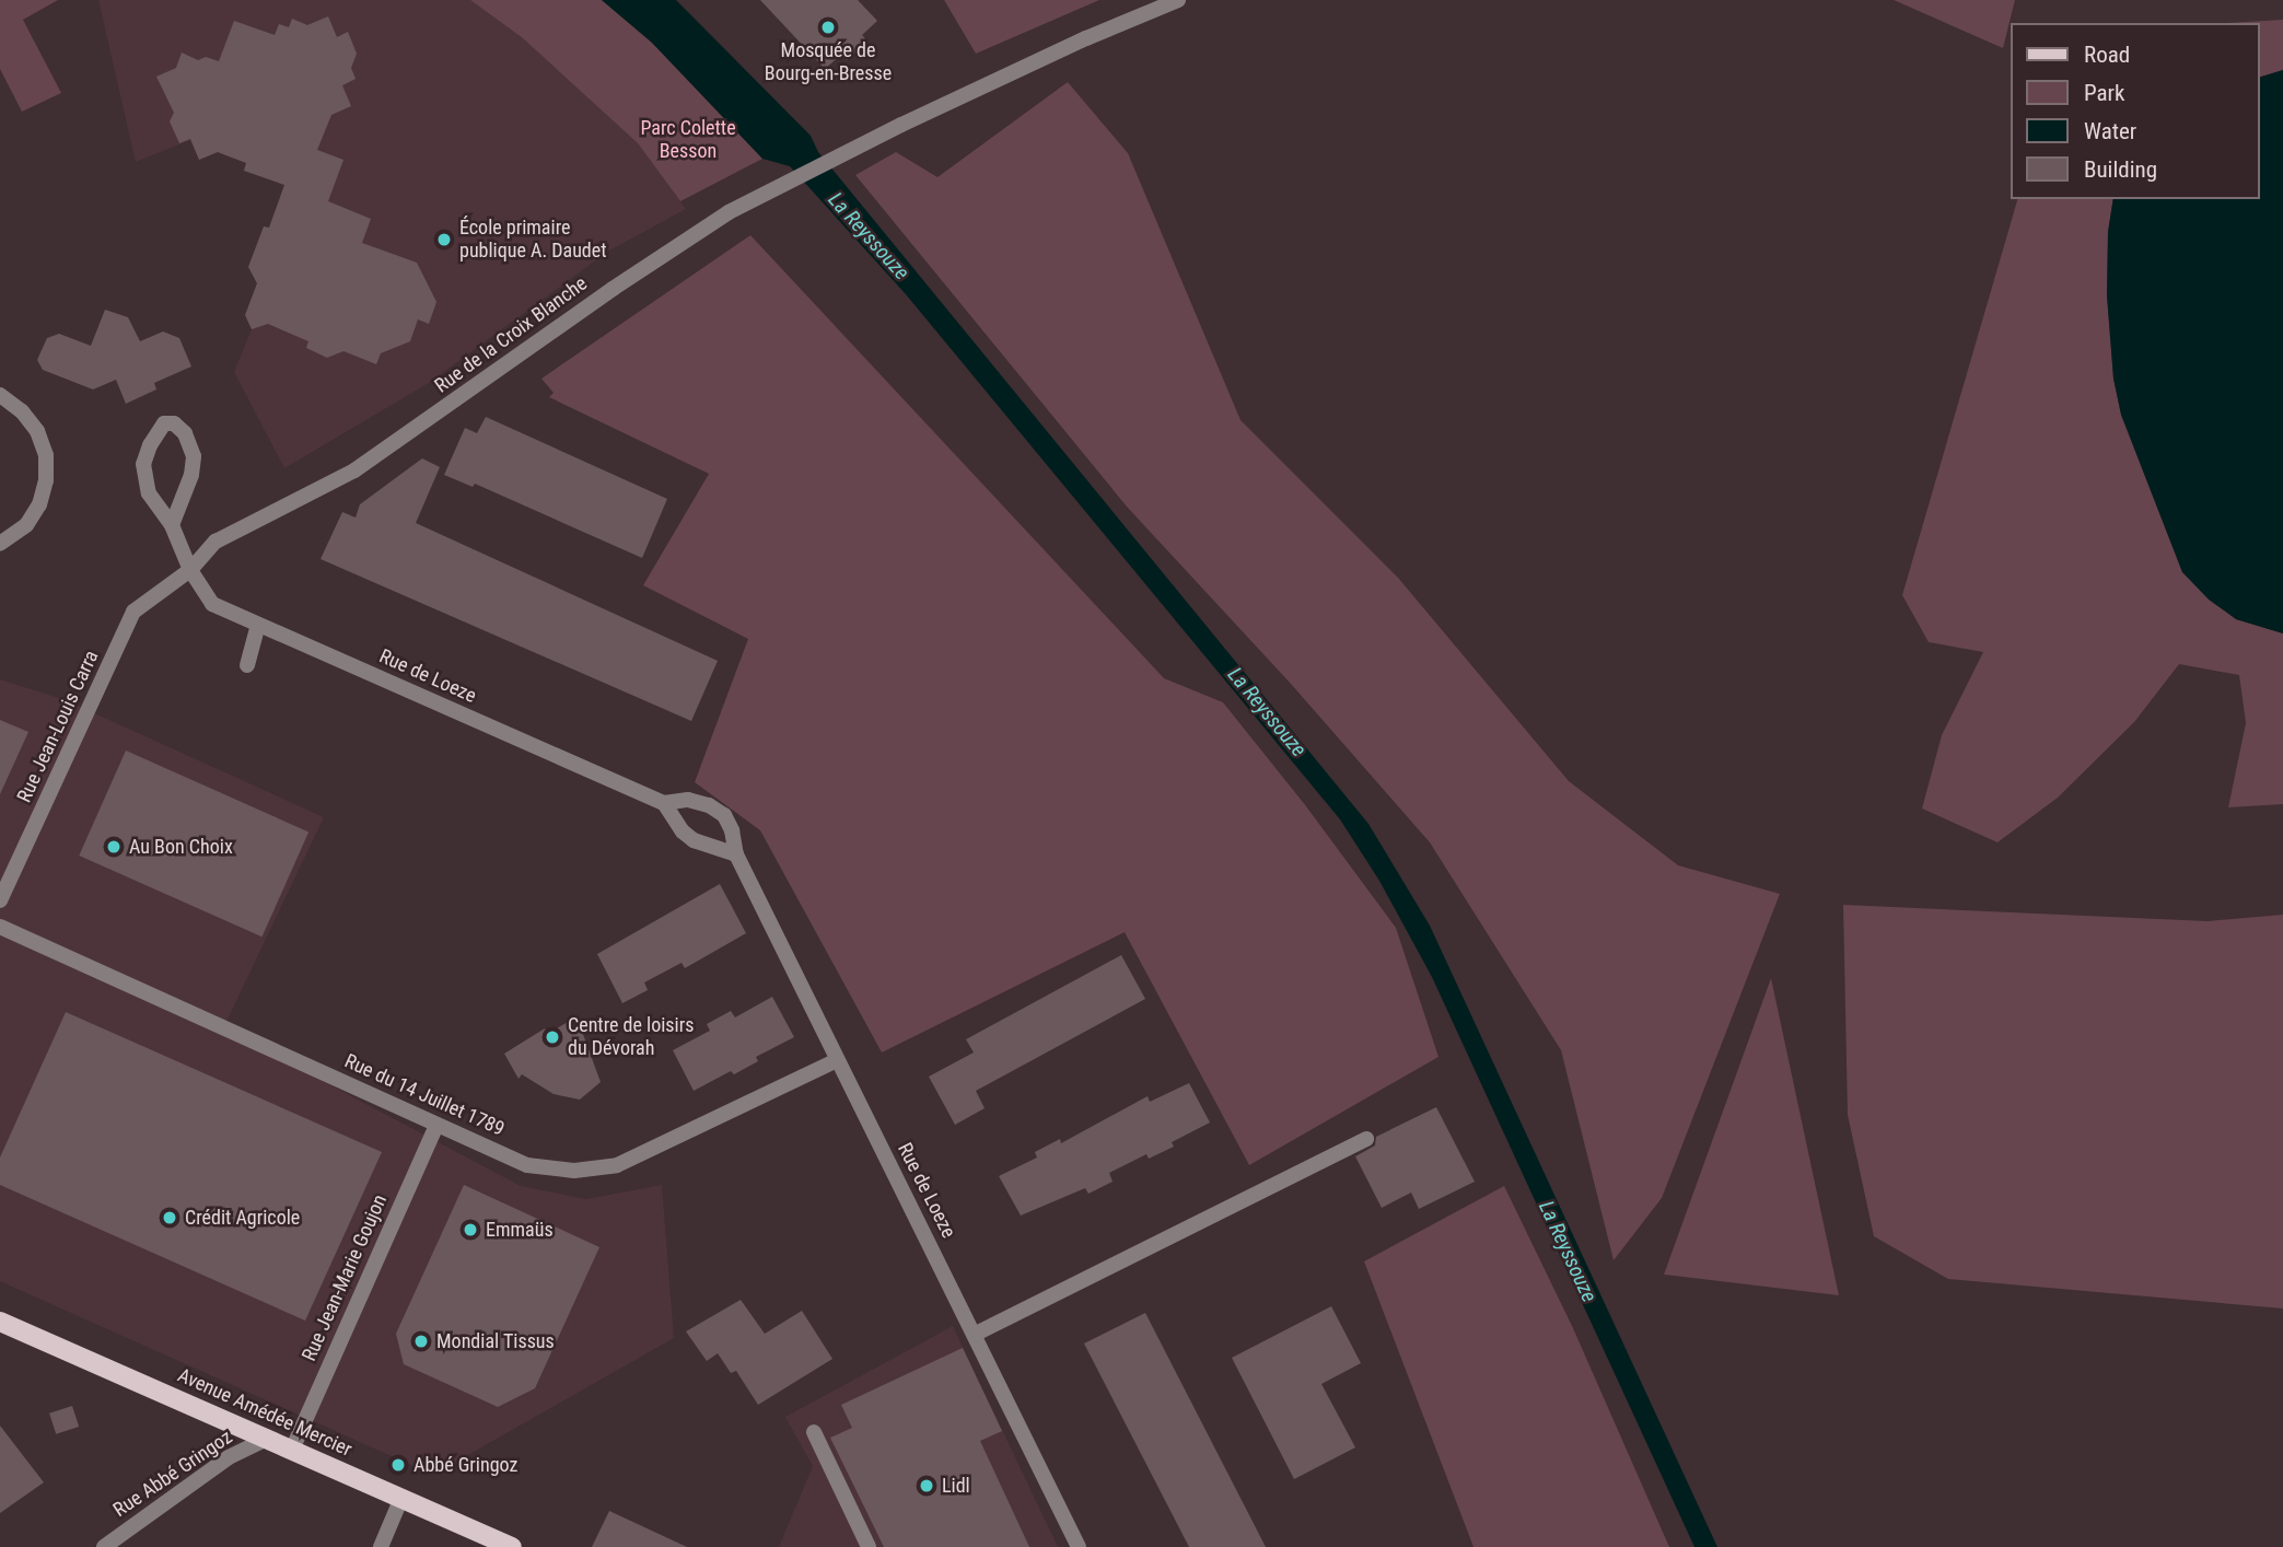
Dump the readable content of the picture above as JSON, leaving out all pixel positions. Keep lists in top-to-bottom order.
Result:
{
  "streets": {
    "main road": ["Avenue Amédée Mercier"],
    "street": [
      "Rue de la Croix Blanche",
      "Rue de Loeze",
      "Rue Jean-Louis Carra",
      "Rue du 14 Juillet 1789",
      "Rue Jean-Marie Goujon",
      "Rue Abbé Gringoz"
    ]
  },
  "crossings": [
    ["Rue de la Croix Blanche", "Rue de Loeze"],
    ["Rue de la Croix Blanche", "Rue Jean-Louis Carra"],
    ["Rue de Loeze", "Rue du 14 Juillet 1789"],
    ["Rue du 14 Juillet 1789", "Rue Jean-Marie Goujon"],
    ["Rue Jean-Marie Goujon", "Avenue Amédée Mercier"],
    ["Avenue Amédée Mercier", "Rue Abbé Gringoz"]
  ],
  "water": ["La Reyssouze"],
  "parks": ["Parc Colette Besson"],
  "places": [
    "Mosquée de Bourg-en-Bresse",
    "École primaire publique A. Daudet",
    "Au Bon Choix",
    "Centre de loisirs du Dévorah",
    "Crédit Agricole",
    "Emmaüs",
    "Mondial Tissus",
    "Abbé Gringoz",
    "Lidl"
  ],
  "legend": [
    "Road",
    "Park",
    "Water",
    "Building"
  ]
}
